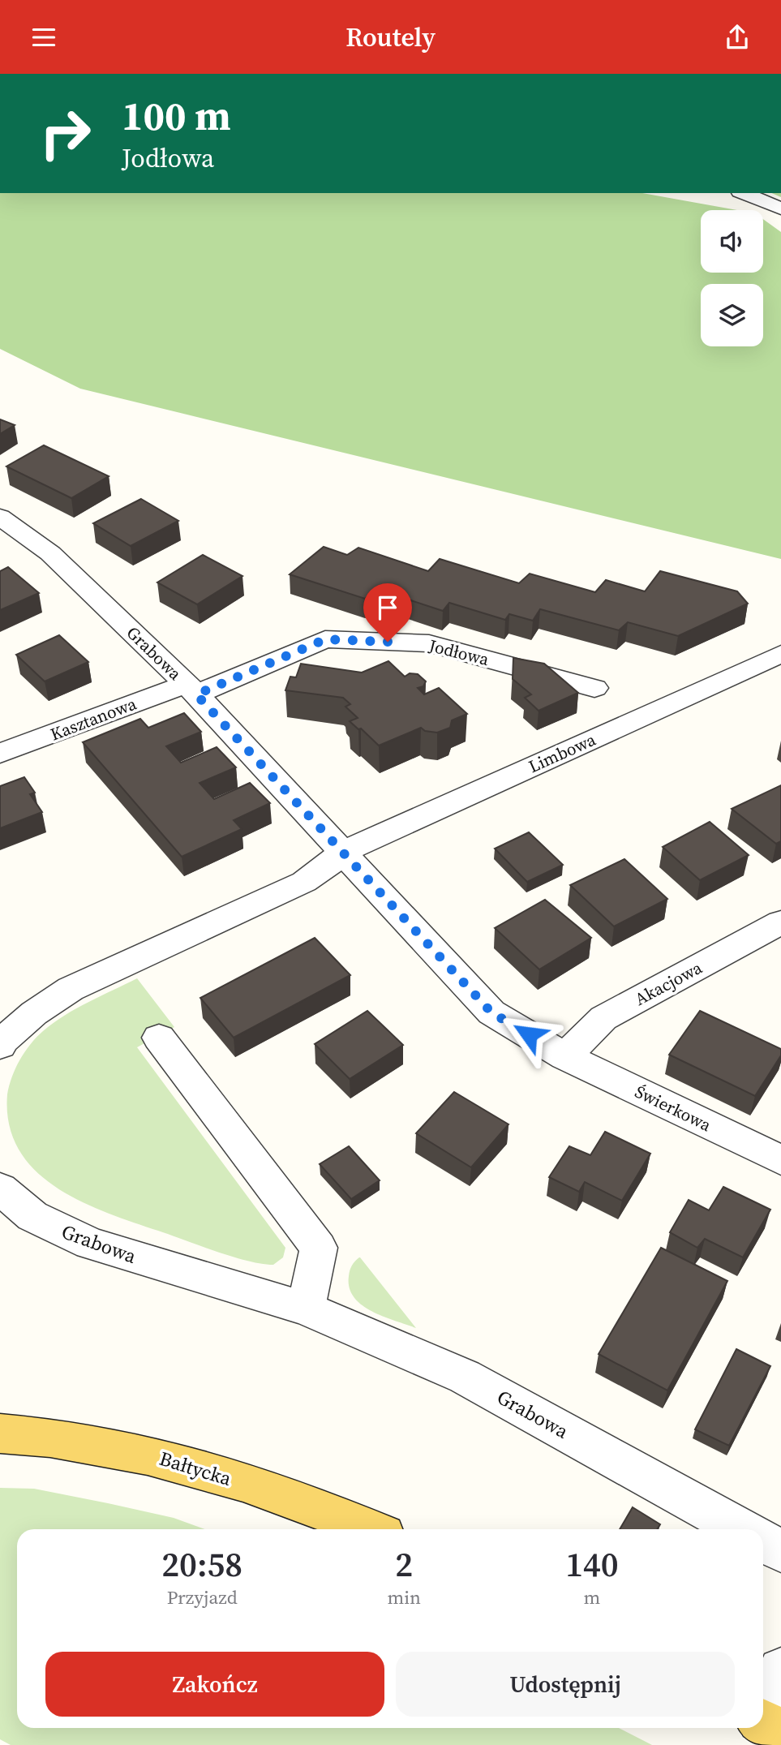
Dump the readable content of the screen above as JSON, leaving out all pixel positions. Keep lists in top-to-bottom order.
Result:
{
  "streets": {
    "main road": ["Bałtycka"],
    "street": [
      "Jodłowa",
      "Grabowa",
      "Kasztanowa",
      "Limbowa",
      "Akacjowa",
      "Świerkowa"
    ]
  },
  "crossings": [
    ["Jodłowa", "Grabowa"],
    ["Jodłowa", "Kasztanowa"],
    ["Grabowa", "Kasztanowa"],
    ["Grabowa", "Limbowa"],
    ["Grabowa", "Akacjowa"],
    ["Grabowa", "Świerkowa"],
    ["Akacjowa", "Świerkowa"]
  ],
  "page": {
    "header": "Routely",
    "turn": ["100 m", "Jodłowa"],
    "eta": [
      "20:58",
      "Przyjazd",
      "2",
      "min",
      "140",
      "m"
    ],
    "buttons": ["Zakończ", "Udostępnij"]
  }
}
